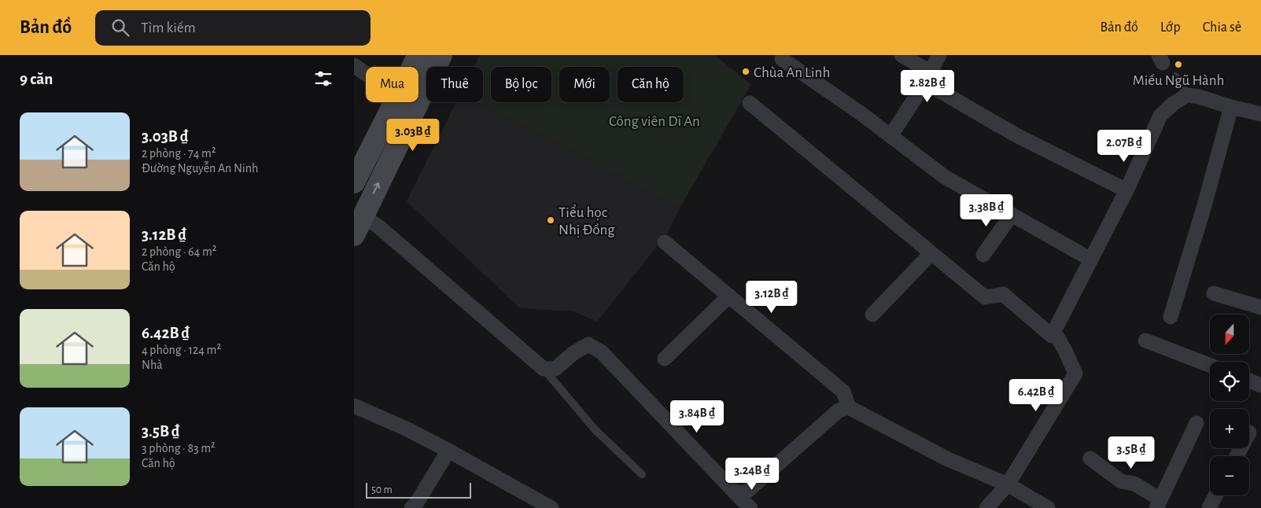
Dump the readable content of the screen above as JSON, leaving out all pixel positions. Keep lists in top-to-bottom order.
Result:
{
  "parks": ["Công viên Dĩ An"],
  "places": ["Miếu Ngũ Hành", "Chùa An Linh", "Tiểu học Nhị Đồng"],
  "scale_bar": "50 m",
  "north": "bottom",
  "page": {
    "header": "Bản đồ",
    "search": "Tìm kiếm",
    "nav": ["Bản đồ", "Lớp", "Chia sẻ"],
    "heading": "9 căn",
    "chip": [
      "Mua",
      "Thuê",
      "Bộ lọc",
      "Mới",
      "Căn hộ"
    ],
    "price": [
      "2.82B ₫",
      "3.03B ₫",
      "2.07B ₫",
      "3.38B ₫",
      "3.12B ₫",
      "6.42B ₫",
      "3.84B ₫",
      "3.5B ₫",
      "3.24B ₫"
    ],
    "list": [
      {
        "name": "3.03B ₫",
        "note": "2 phòng · 74 m² · Đường Nguyễn An Ninh"
      },
      {
        "name": "3.12B ₫",
        "note": "2 phòng · 64 m² · Căn hộ"
      },
      {
        "name": "6.42B ₫",
        "note": "4 phòng · 124 m² · Nhà"
      },
      {
        "name": "3.5B ₫",
        "note": "3 phòng · 83 m² · Căn hộ"
      }
    ],
    "map_buttons": ["+", "−"],
    "scale": "50 m"
  }
}
